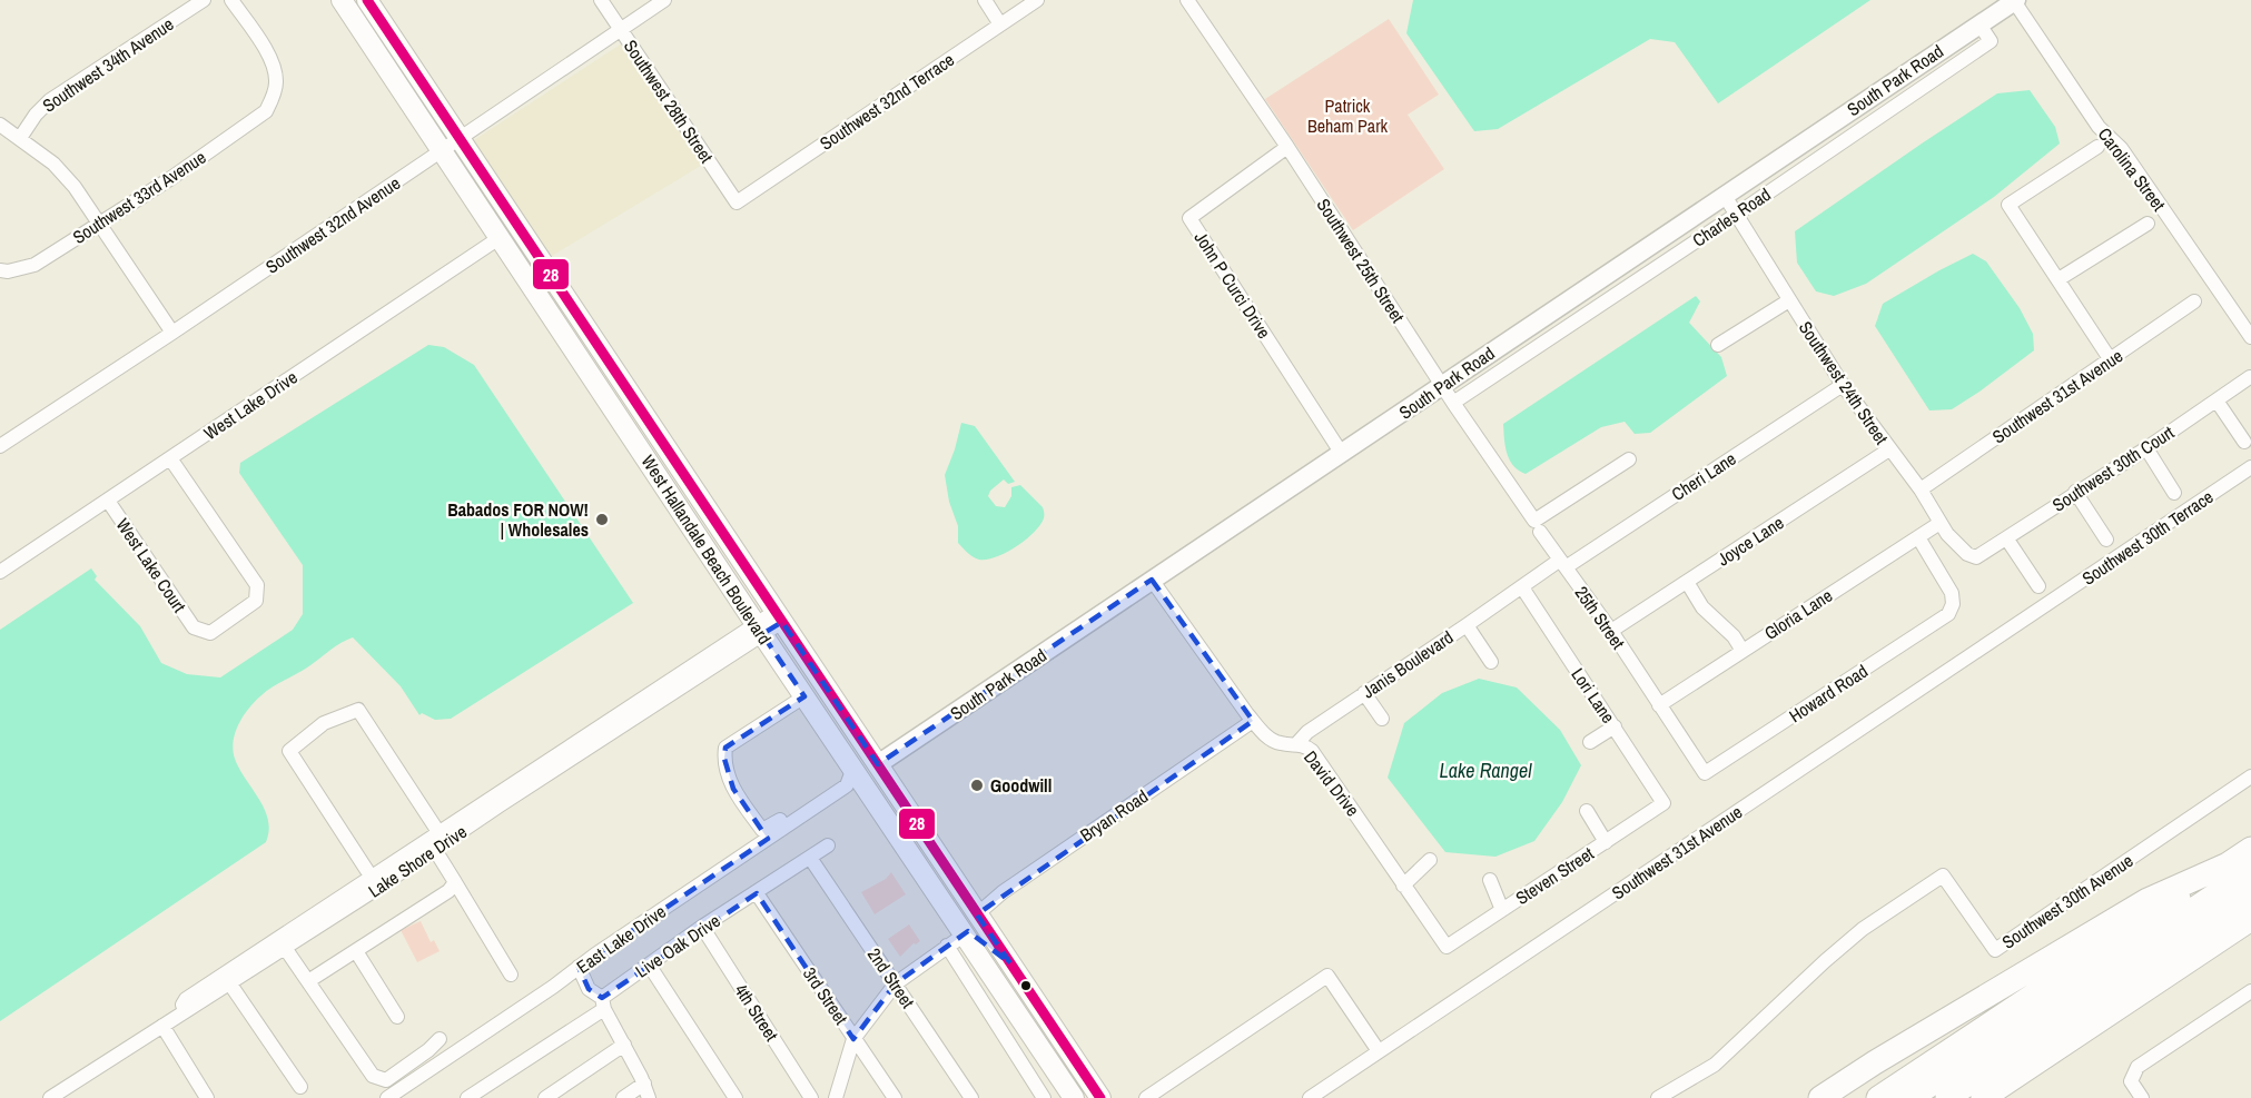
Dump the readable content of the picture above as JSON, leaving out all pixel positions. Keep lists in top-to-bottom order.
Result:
{
  "streets": {
    "main road": ["West Hallandale Beach Boulevard"],
    "street": [
      "Southwest 34th Avenue",
      "South Park Road",
      "Southwest 28th Street",
      "Southwest 32nd Terrace",
      "Carolina Street",
      "Southwest 33rd Avenue",
      "Charles Road",
      "Southwest 32nd Avenue",
      "Southwest 25th Street",
      "John P Curci Drive",
      "Southwest 24th Street",
      "Southwest 31st Avenue",
      "West Lake Drive",
      "Southwest 30th Court",
      "Cheri Lane",
      "Southwest 30th Terrace",
      "Joyce Lane",
      "West Lake Court",
      "Gloria Lane",
      "25th Street",
      "Janis Boulevard",
      "Howard Road",
      "Lori Lane",
      "David Drive",
      "Bryan Road",
      "Lake Shore Drive",
      "Steven Street",
      "Southwest 30th Avenue",
      "East Lake Drive",
      "Live Oak Drive",
      "2nd Street",
      "3rd Street",
      "4th Street"
    ]
  },
  "crossings": [
    ["South Park Road", "Carolina Street"],
    ["South Park Road", "Charles Road"],
    ["South Park Road", "Southwest 25th Street"],
    ["South Park Road", "John P Curci Drive"],
    ["South Park Road", "Southwest 24th Street"],
    ["South Park Road", "West Hallandale Beach Boulevard"],
    ["South Park Road", "David Drive"],
    ["Southwest 28th Street", "Southwest 32nd Terrace"],
    ["Southwest 28th Street", "Southwest 32nd Avenue"],
    ["Charles Road", "Southwest 25th Street"],
    ["Charles Road", "Southwest 24th Street"],
    ["Southwest 32nd Avenue", "West Hallandale Beach Boulevard"],
    ["Southwest 25th Street", "John P Curci Drive"],
    ["Southwest 25th Street", "25th Street"],
    ["Southwest 24th Street", "Southwest 31st Avenue"],
    ["Southwest 24th Street", "Southwest 30th Court"],
    ["Southwest 24th Street", "Cheri Lane"],
    ["Southwest 24th Street", "Joyce Lane"],
    ["Southwest 24th Street", "Gloria Lane"],
    ["Southwest 31st Avenue", "Southwest 30th Terrace"],
    ["West Lake Drive", "West Hallandale Beach Boulevard"],
    ["West Lake Drive", "West Lake Court"],
    ["Cheri Lane", "25th Street"],
    ["Cheri Lane", "Janis Boulevard"],
    ["Cheri Lane", "Lori Lane"],
    ["Joyce Lane", "25th Street"],
    ["West Hallandale Beach Boulevard", "Bryan Road"],
    ["West Hallandale Beach Boulevard", "Lake Shore Drive"],
    ["West Hallandale Beach Boulevard", "East Lake Drive"],
    ["Gloria Lane", "25th Street"],
    ["Gloria Lane", "Howard Road"],
    ["25th Street", "Howard Road"],
    ["Janis Boulevard", "Lori Lane"],
    ["Janis Boulevard", "David Drive"],
    ["Lori Lane", "Steven Street"],
    ["David Drive", "Bryan Road"],
    ["David Drive", "Steven Street"],
    ["Live Oak Drive", "2nd Street"],
    ["Live Oak Drive", "3rd Street"],
    ["Live Oak Drive", "4th Street"]
  ],
  "water": ["Lake Rangel"],
  "parks": ["Patrick Beham Park"],
  "places": ["Babados FOR NOW! | Wholesales", "Goodwill"],
  "lines": ["transit line 28"]
}
